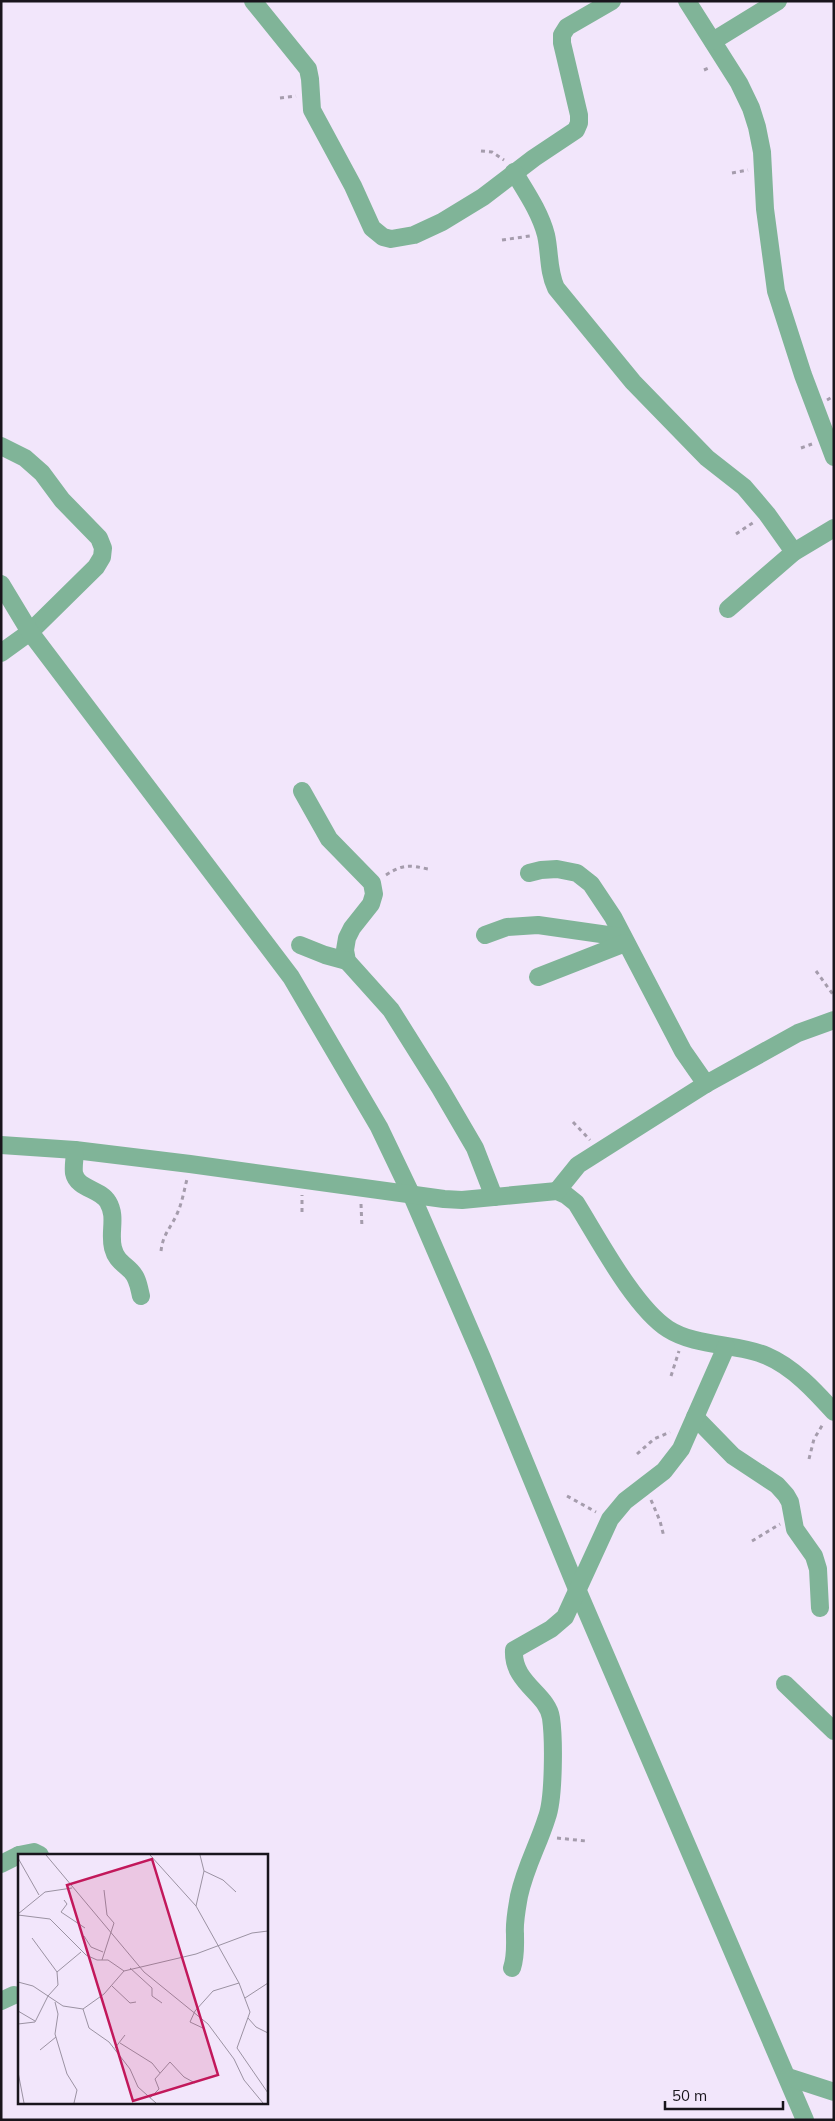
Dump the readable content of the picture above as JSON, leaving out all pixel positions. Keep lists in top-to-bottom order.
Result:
{
  "scale_bar": "50 m"
}
